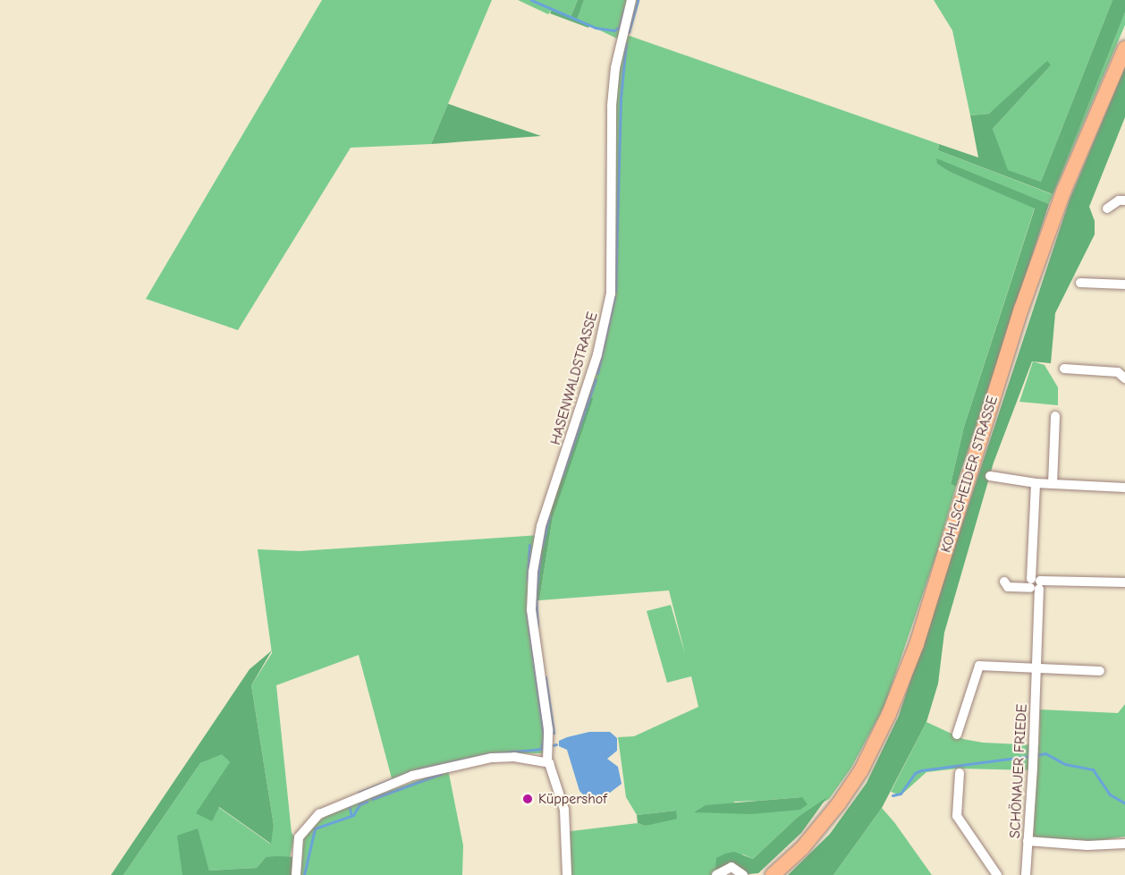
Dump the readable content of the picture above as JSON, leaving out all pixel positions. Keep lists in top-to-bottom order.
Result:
{
  "streets": {
    "main road": ["KOHLSCHEIDER STRASSE"],
    "street": ["HASENWALDSTRASSE", "SCHÖNAUER FRIEDE"]
  },
  "places": ["Küppershof"]
}
